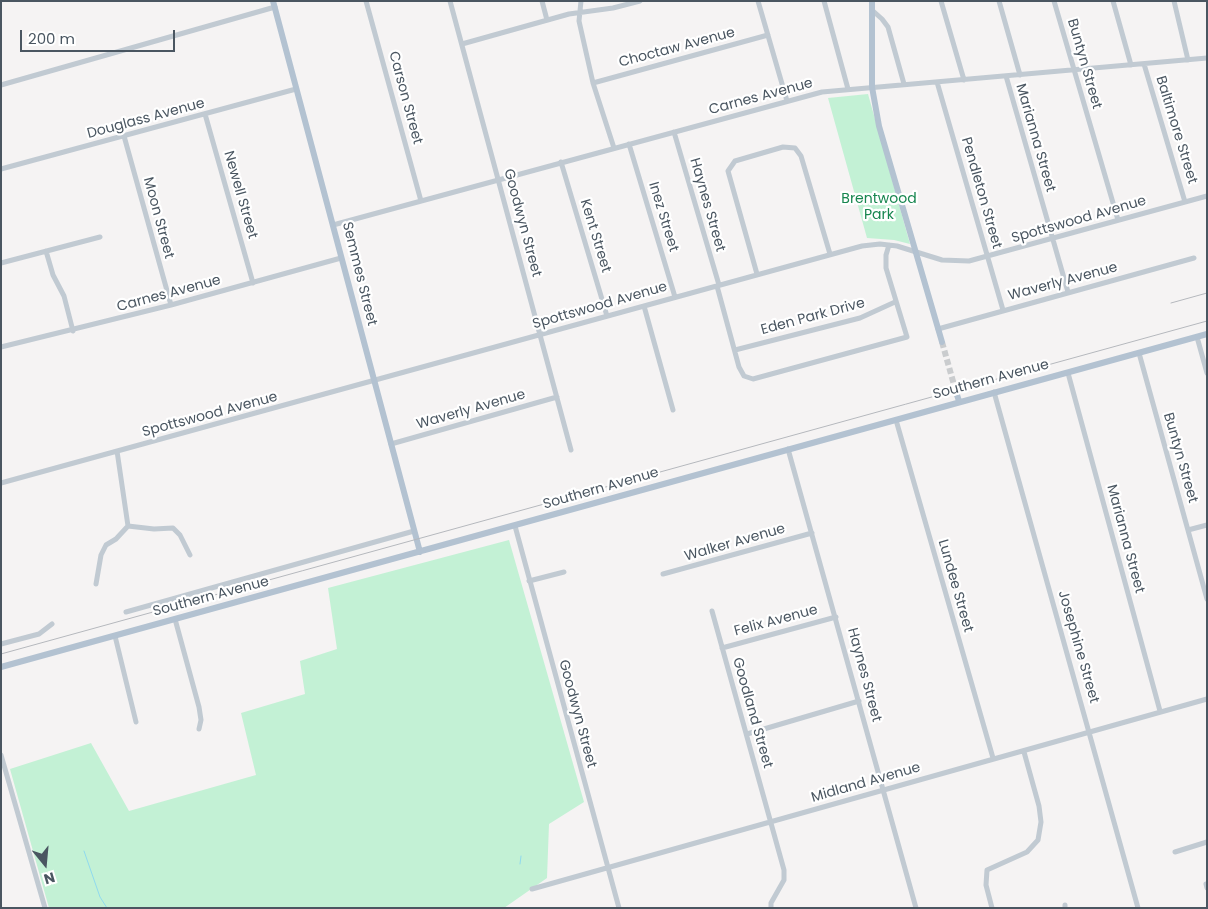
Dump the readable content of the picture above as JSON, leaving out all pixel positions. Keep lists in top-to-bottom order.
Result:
{
  "streets": {
    "main road": ["Semmes Street", "Southern Avenue"],
    "street": [
      "Choctaw Avenue",
      "Buntyn Street",
      "Carnes Avenue",
      "Carson Street",
      "Douglass Avenue",
      "Baltimore Street",
      "Marianna Street",
      "Pendleton Street",
      "Newell Street",
      "Haynes Street",
      "Inez Street",
      "Moon Street",
      "Spottswood Avenue",
      "Goodwyn Street",
      "Kent Street",
      "Waverly Avenue",
      "Eden Park Drive",
      "Walker Avenue",
      "Lundee Street",
      "Felix Avenue",
      "Josephine Street",
      "Goodland Street",
      "Midland Avenue"
    ]
  },
  "crossings": [
    ["Buntyn Street", "Carnes Avenue"],
    ["Buntyn Street", "Spottswood Avenue"],
    ["Buntyn Street", "Southern Avenue"],
    ["Carnes Avenue", "Carson Street"],
    ["Carnes Avenue", "Baltimore Street"],
    ["Carnes Avenue", "Marianna Street"],
    ["Carnes Avenue", "Pendleton Street"],
    ["Carnes Avenue", "Newell Street"],
    ["Carnes Avenue", "Haynes Street"],
    ["Carnes Avenue", "Inez Street"],
    ["Carnes Avenue", "Moon Street"],
    ["Carnes Avenue", "Goodwyn Street"],
    ["Carnes Avenue", "Kent Street"],
    ["Carnes Avenue", "Semmes Street"],
    ["Douglass Avenue", "Newell Street"],
    ["Douglass Avenue", "Moon Street"],
    ["Douglass Avenue", "Semmes Street"],
    ["Baltimore Street", "Spottswood Avenue"],
    ["Marianna Street", "Spottswood Avenue"],
    ["Marianna Street", "Waverly Avenue"],
    ["Marianna Street", "Southern Avenue"],
    ["Marianna Street", "Midland Avenue"],
    ["Pendleton Street", "Spottswood Avenue"],
    ["Pendleton Street", "Waverly Avenue"],
    ["Haynes Street", "Spottswood Avenue"],
    ["Haynes Street", "Eden Park Drive"],
    ["Haynes Street", "Southern Avenue"],
    ["Haynes Street", "Walker Avenue"],
    ["Haynes Street", "Felix Avenue"],
    ["Haynes Street", "Midland Avenue"],
    ["Inez Street", "Spottswood Avenue"],
    ["Spottswood Avenue", "Goodwyn Street"],
    ["Spottswood Avenue", "Kent Street"],
    ["Spottswood Avenue", "Semmes Street"],
    ["Goodwyn Street", "Waverly Avenue"],
    ["Goodwyn Street", "Southern Avenue"],
    ["Goodwyn Street", "Midland Avenue"],
    ["Semmes Street", "Waverly Avenue"],
    ["Semmes Street", "Southern Avenue"],
    ["Southern Avenue", "Lundee Street"],
    ["Southern Avenue", "Josephine Street"],
    ["Lundee Street", "Midland Avenue"],
    ["Felix Avenue", "Goodland Street"],
    ["Josephine Street", "Midland Avenue"],
    ["Goodland Street", "Midland Avenue"]
  ],
  "parks": ["Brentwood Park"],
  "scale_bar": "200 m",
  "north": "bottom"
}
